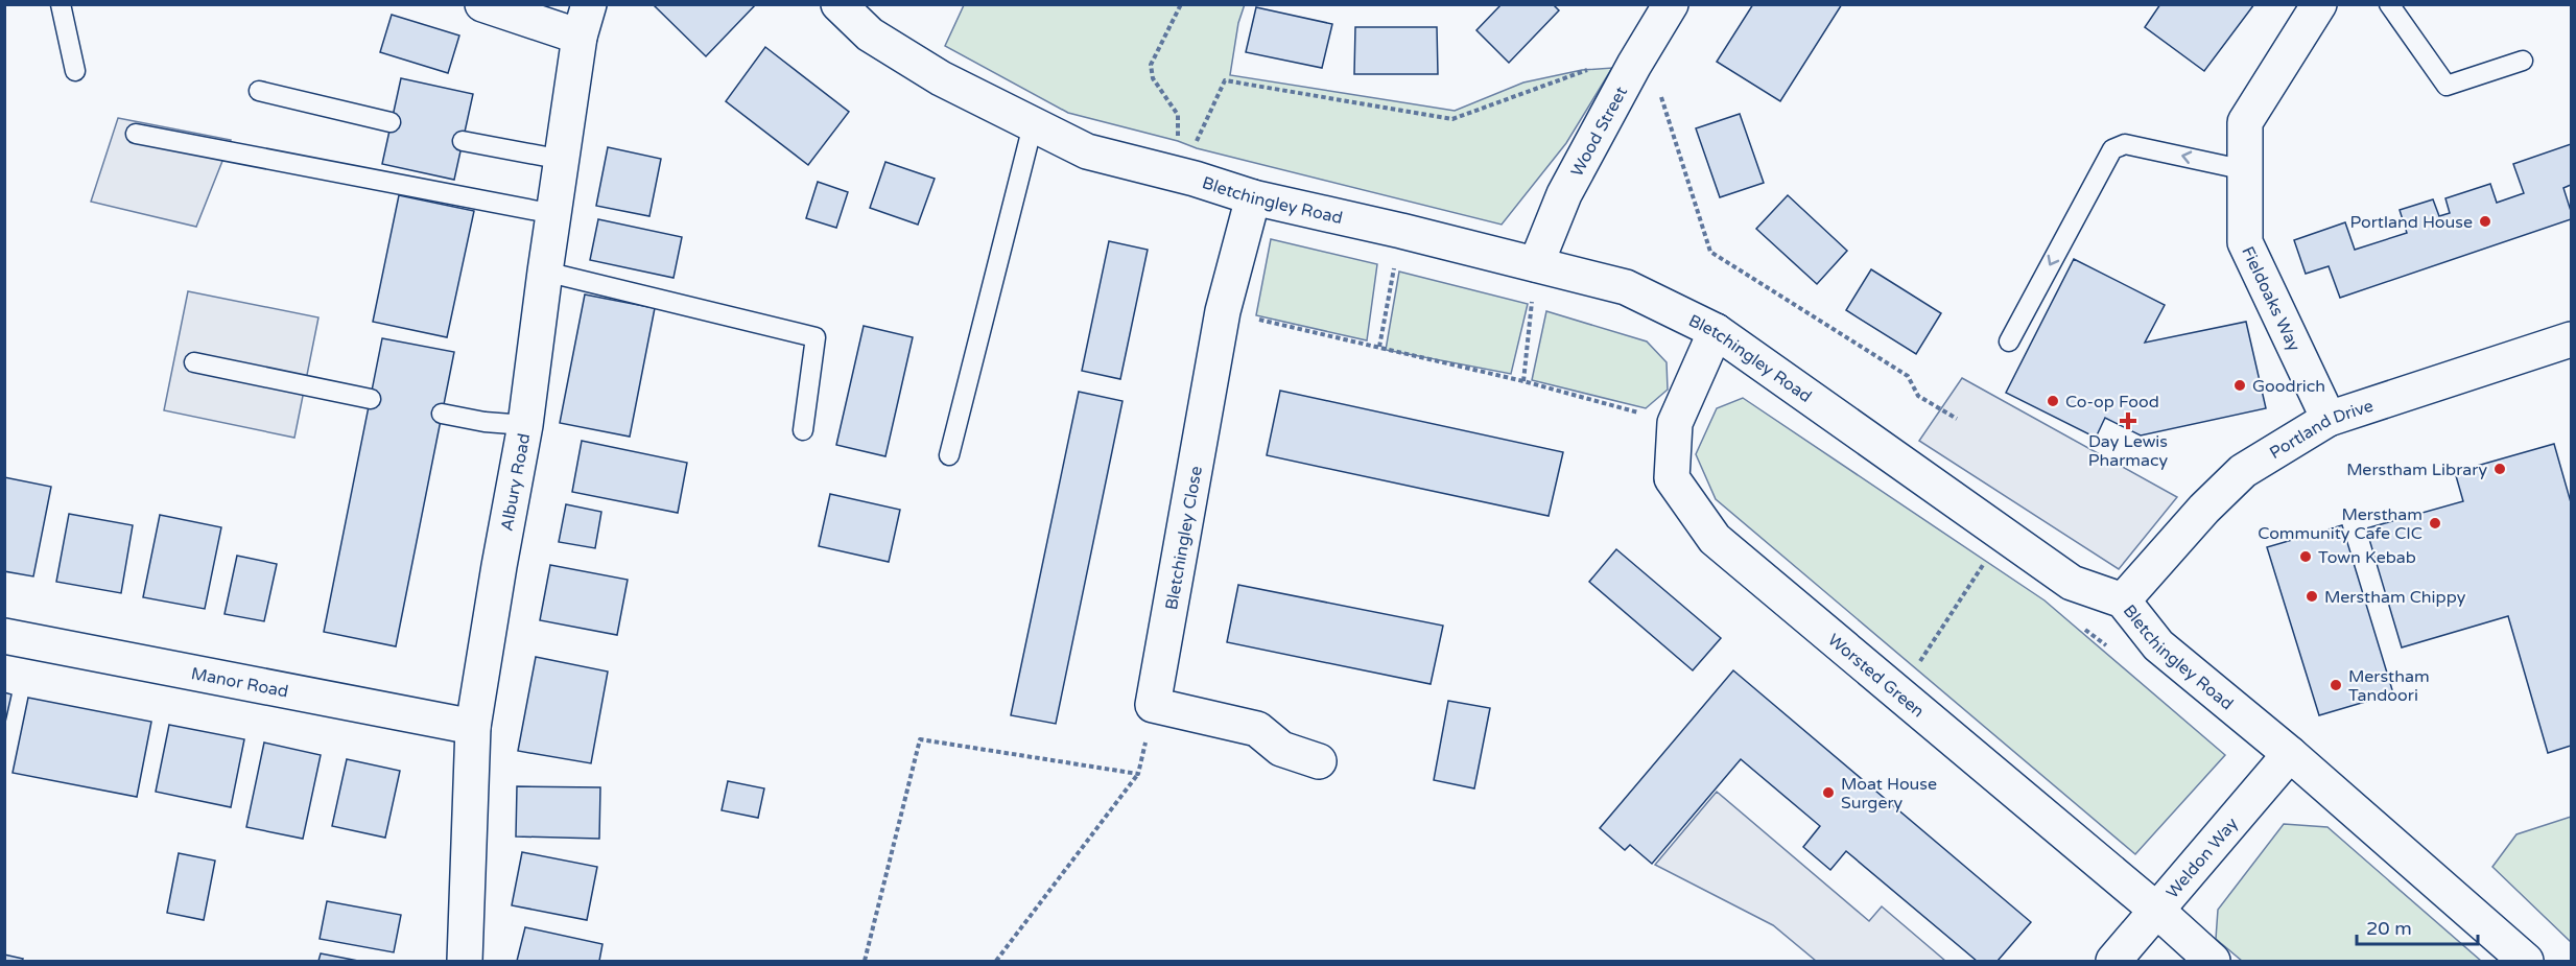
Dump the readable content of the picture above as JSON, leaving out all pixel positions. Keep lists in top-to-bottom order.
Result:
{
  "streets": {
    "street": [
      "Wood Street",
      "Bletchingley Road",
      "Fieldoaks Way",
      "Portland Drive",
      "Albury Road",
      "Bletchingley Close",
      "Worsted Green",
      "Manor Road",
      "Weldon Way"
    ]
  },
  "crossings": [
    ["Wood Street", "Bletchingley Road"],
    ["Bletchingley Road", "Portland Drive"],
    ["Bletchingley Road", "Bletchingley Close"],
    ["Bletchingley Road", "Worsted Green"],
    ["Bletchingley Road", "Weldon Way"],
    ["Fieldoaks Way", "Portland Drive"],
    ["Albury Road", "Manor Road"],
    ["Worsted Green", "Weldon Way"]
  ],
  "places": {
    "other": [
      "Portland House",
      "Goodrich",
      "Co-op Food",
      "Merstham Library",
      "Merstham Community Cafe CIC",
      "Town Kebab",
      "Merstham Chippy",
      "Merstham Tandoori",
      "Moat House Surgery"
    ],
    "health": ["Day Lewis Pharmacy"]
  },
  "scale_bar": "20 m"
}
